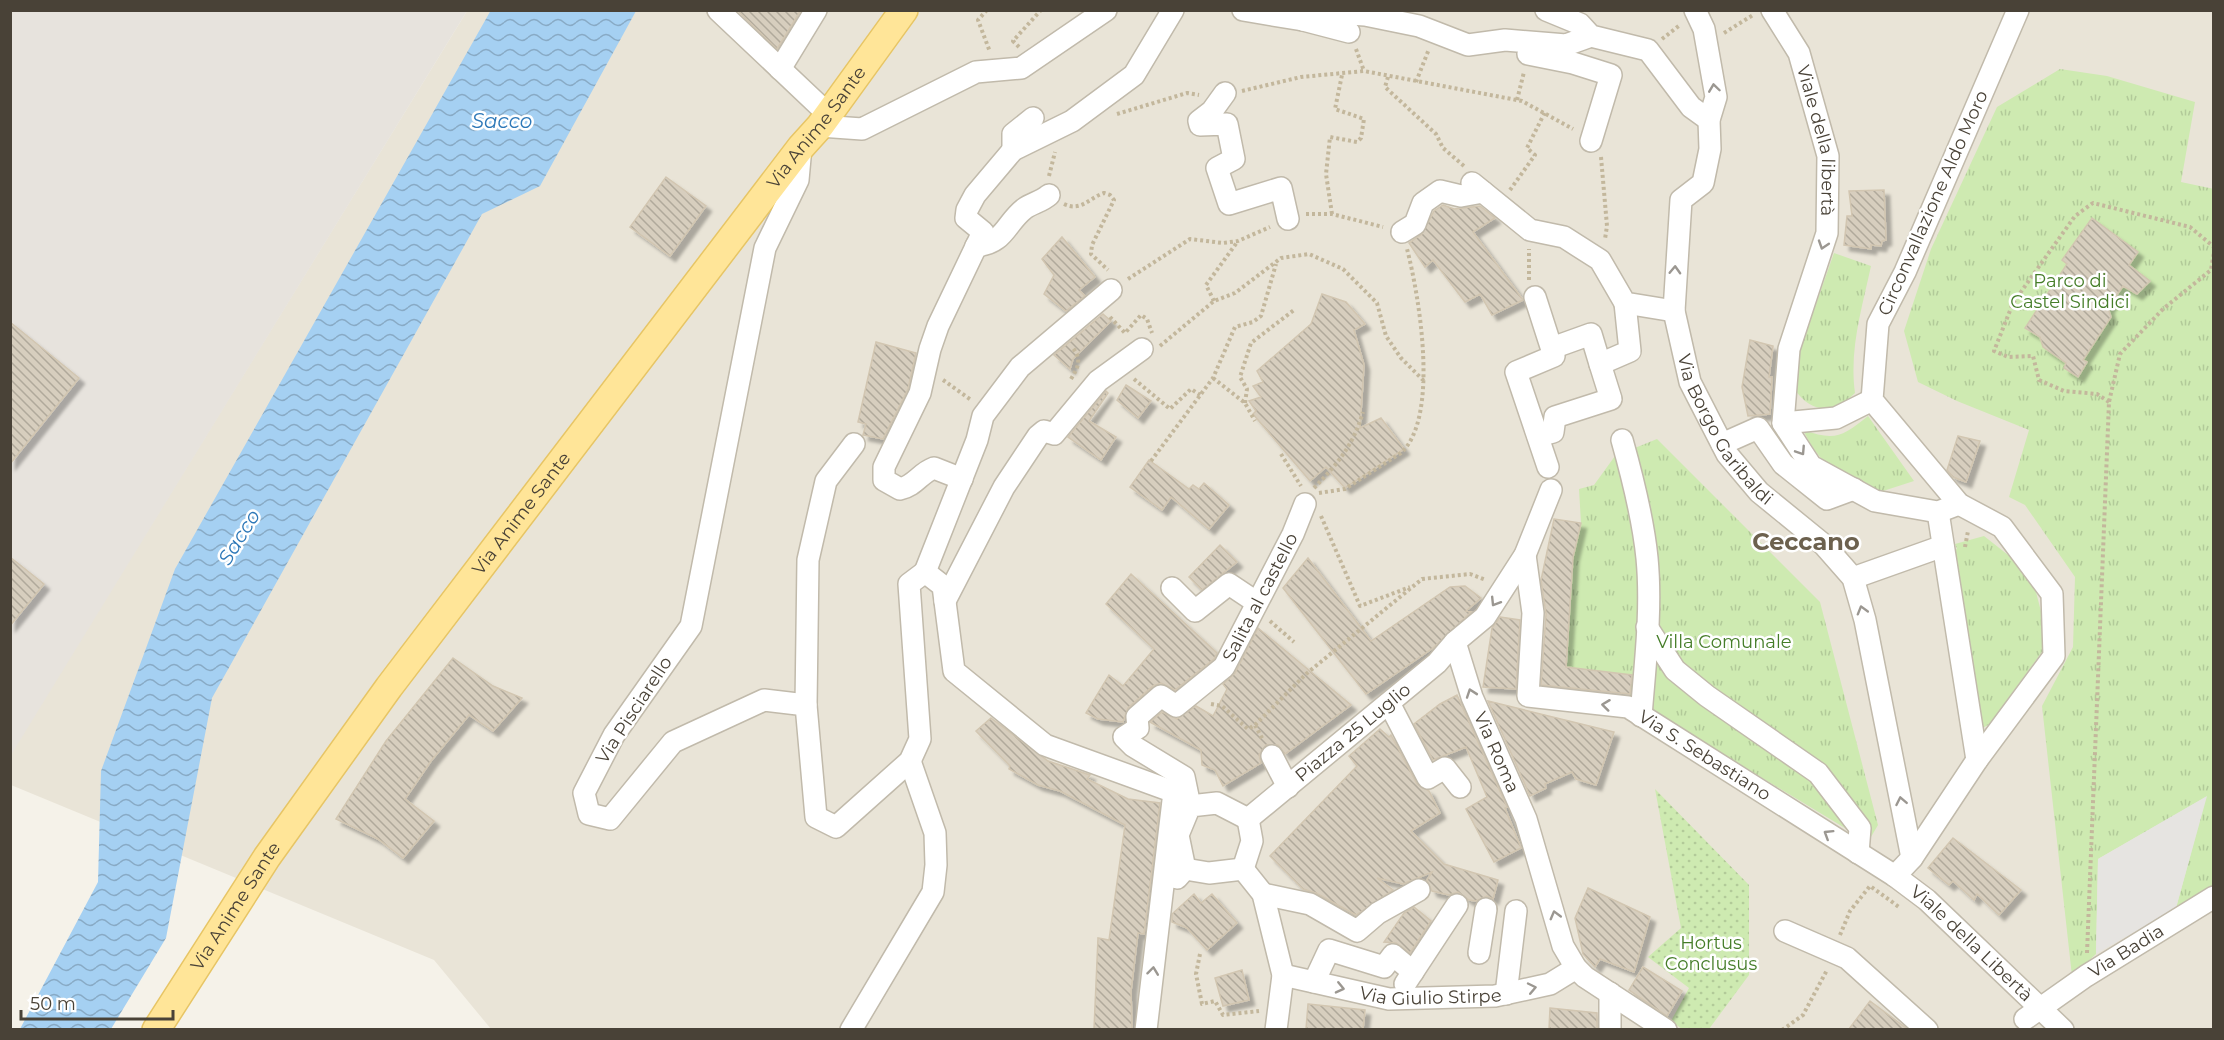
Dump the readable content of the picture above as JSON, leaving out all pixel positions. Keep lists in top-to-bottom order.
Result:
{
  "streets": {
    "main road": ["Via Anime Sante"],
    "street": [
      "Viale della libertà",
      "Circonvallazione Aldo Moro",
      "Via Borgo Garibaldi",
      "Salita al castello",
      "Via Pisciarello",
      "Piazza 25 Luglio",
      "Via Roma",
      "Via S. Sebastiano",
      "Viale della Libertà",
      "Via Badia",
      "Via Giulio Stirpe"
    ]
  },
  "crossings": [
    ["Via Anime Sante", "Via Pisciarello"],
    ["Via Borgo Garibaldi", "Viale della Libertà"],
    ["Salita al castello", "Piazza 25 Luglio"],
    ["Piazza 25 Luglio", "Via Roma"],
    ["Via Roma", "Via Giulio Stirpe"],
    ["Via S. Sebastiano", "Viale della Libertà"],
    ["Viale della Libertà", "Via Badia"]
  ],
  "one_way": ["Viale della libertà", "Via Roma", "Via Giulio Stirpe"],
  "districts": ["Ceccano"],
  "water": ["Sacco"],
  "parks": ["Parco di Castel Sindici", "Villa Comunale", "Hortus Conclusus"],
  "scale_bar": "50 m"
}
